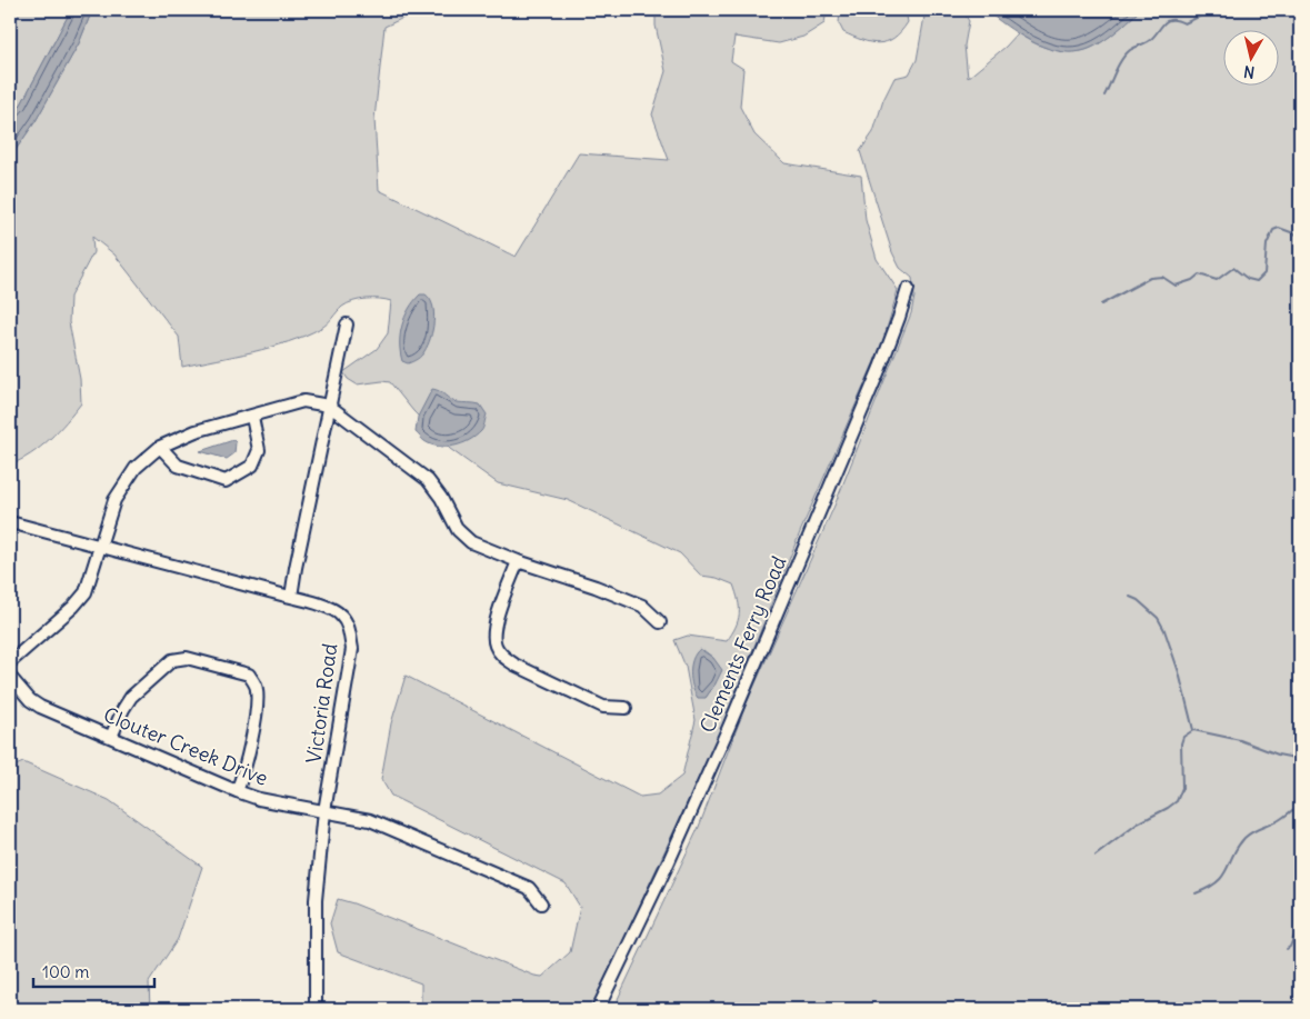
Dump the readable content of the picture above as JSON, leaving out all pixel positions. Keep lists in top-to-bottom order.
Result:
{
  "streets": {
    "street": ["Clements Ferry Road", "Victoria Road", "Clouter Creek Drive"]
  },
  "crossings": [
    ["Victoria Road", "Clouter Creek Drive"]
  ],
  "scale_bar": "100 m",
  "north": "bottom"
}
